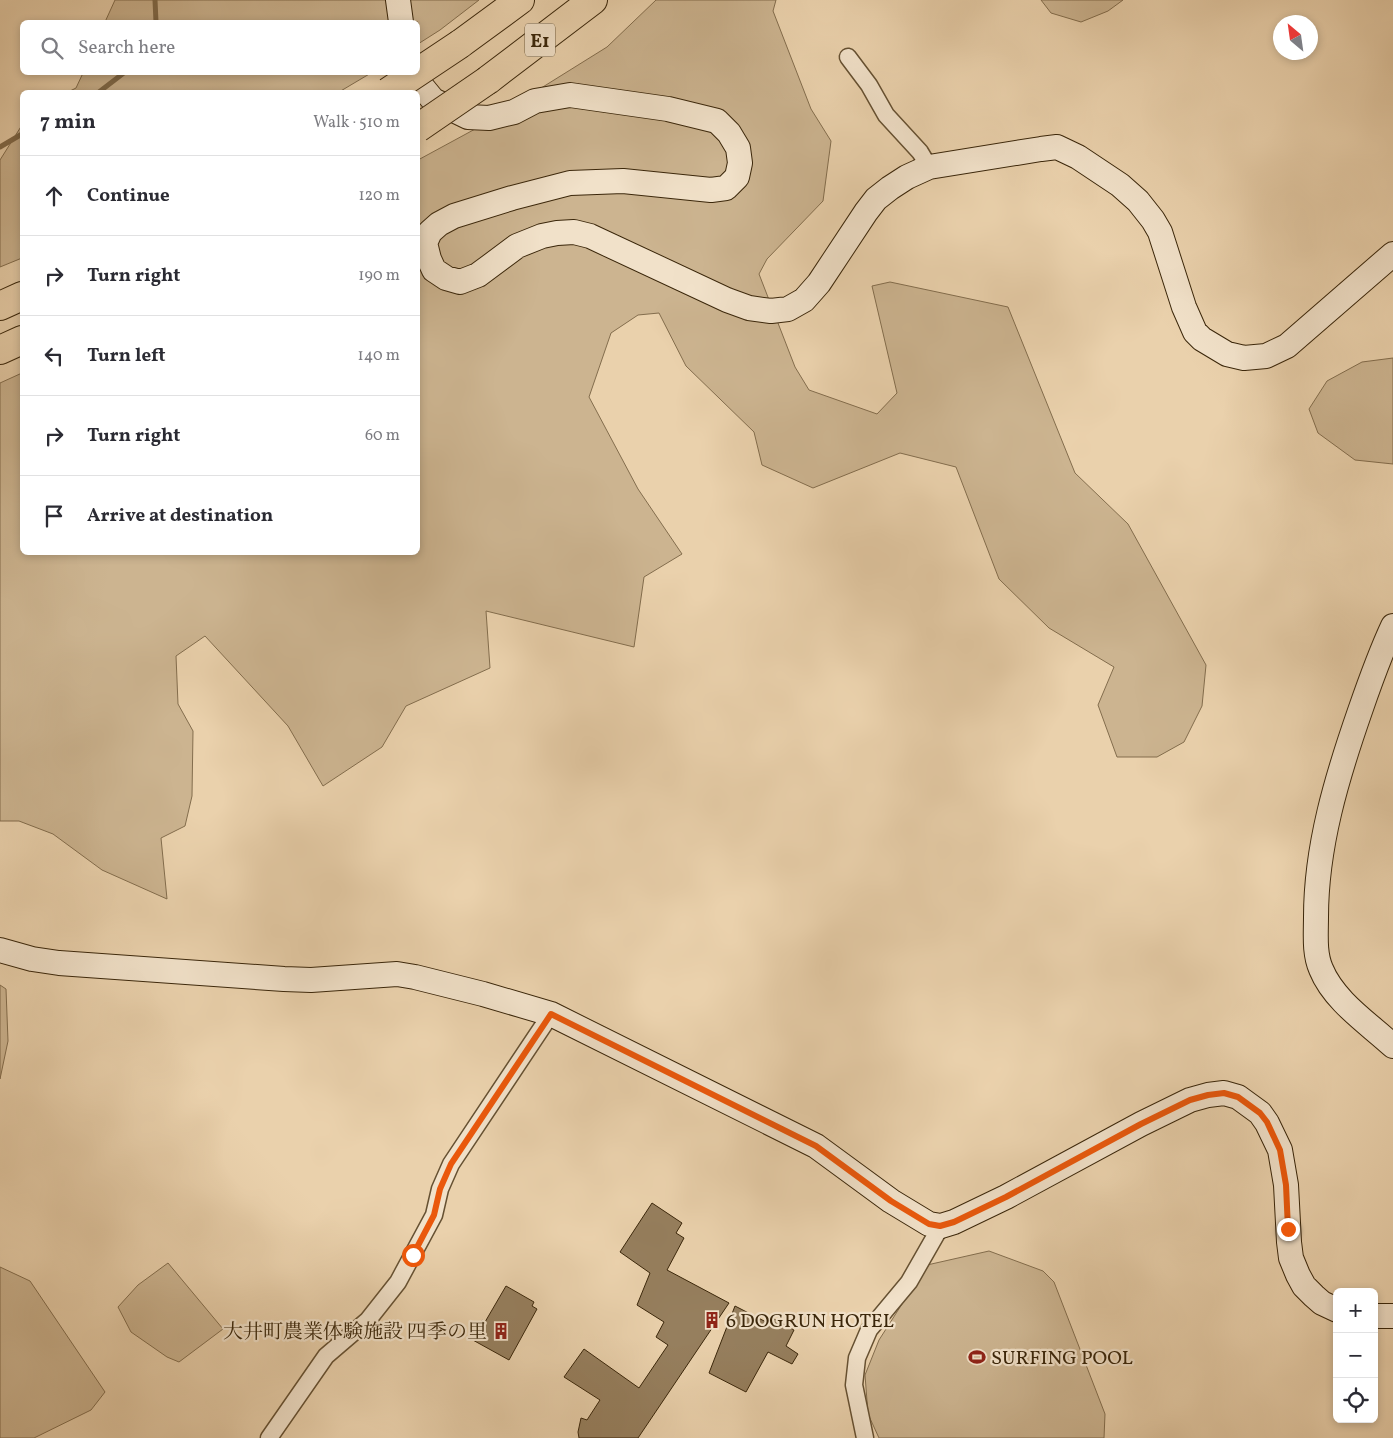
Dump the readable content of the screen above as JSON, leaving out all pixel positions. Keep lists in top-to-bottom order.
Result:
{
  "streets": {
    "highway": ["E1"]
  },
  "places": {
    "building": ["6 DOGRUN HOTEL", "大井町農業体験施設 四季の里"],
    "sports": ["SURFING POOL"]
  },
  "north": "top left",
  "page": {
    "search": "Search here",
    "heading": ["7 min", "Walk · 510 m"],
    "list": [
      ["Continue", "120 m"],
      ["Turn right", "190 m"],
      ["Turn left", "140 m"],
      ["Turn right", "60 m"],
      "Arrive at destination"
    ],
    "map_buttons": ["+", "−"]
  }
}
